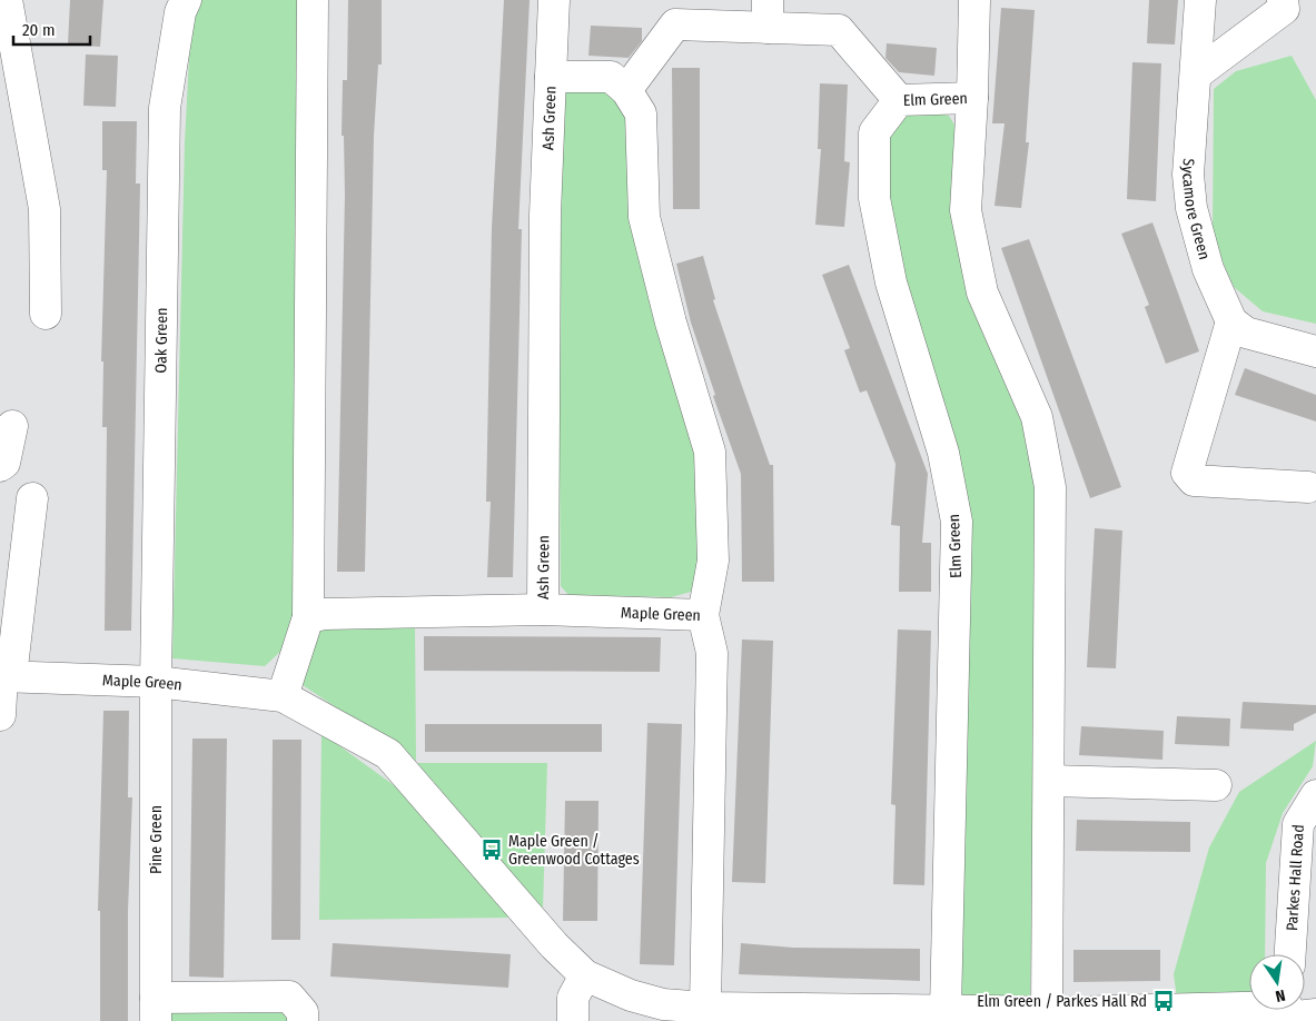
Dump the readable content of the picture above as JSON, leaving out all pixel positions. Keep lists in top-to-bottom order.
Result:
{
  "streets": {
    "street": [
      "Elm Green",
      "Ash Green",
      "Sycamore Green",
      "Oak Green",
      "Maple Green",
      "Pine Green",
      "Parkes Hall Road"
    ]
  },
  "crossings": [
    ["Elm Green", "Maple Green"],
    ["Ash Green", "Maple Green"],
    ["Oak Green", "Maple Green"],
    ["Oak Green", "Pine Green"],
    ["Maple Green", "Pine Green"]
  ],
  "places": {
    "bus stop": ["Maple Green / Greenwood Cottages", "Elm Green / Parkes Hall Rd"]
  },
  "scale_bar": "20 m",
  "north": "bottom"
}
